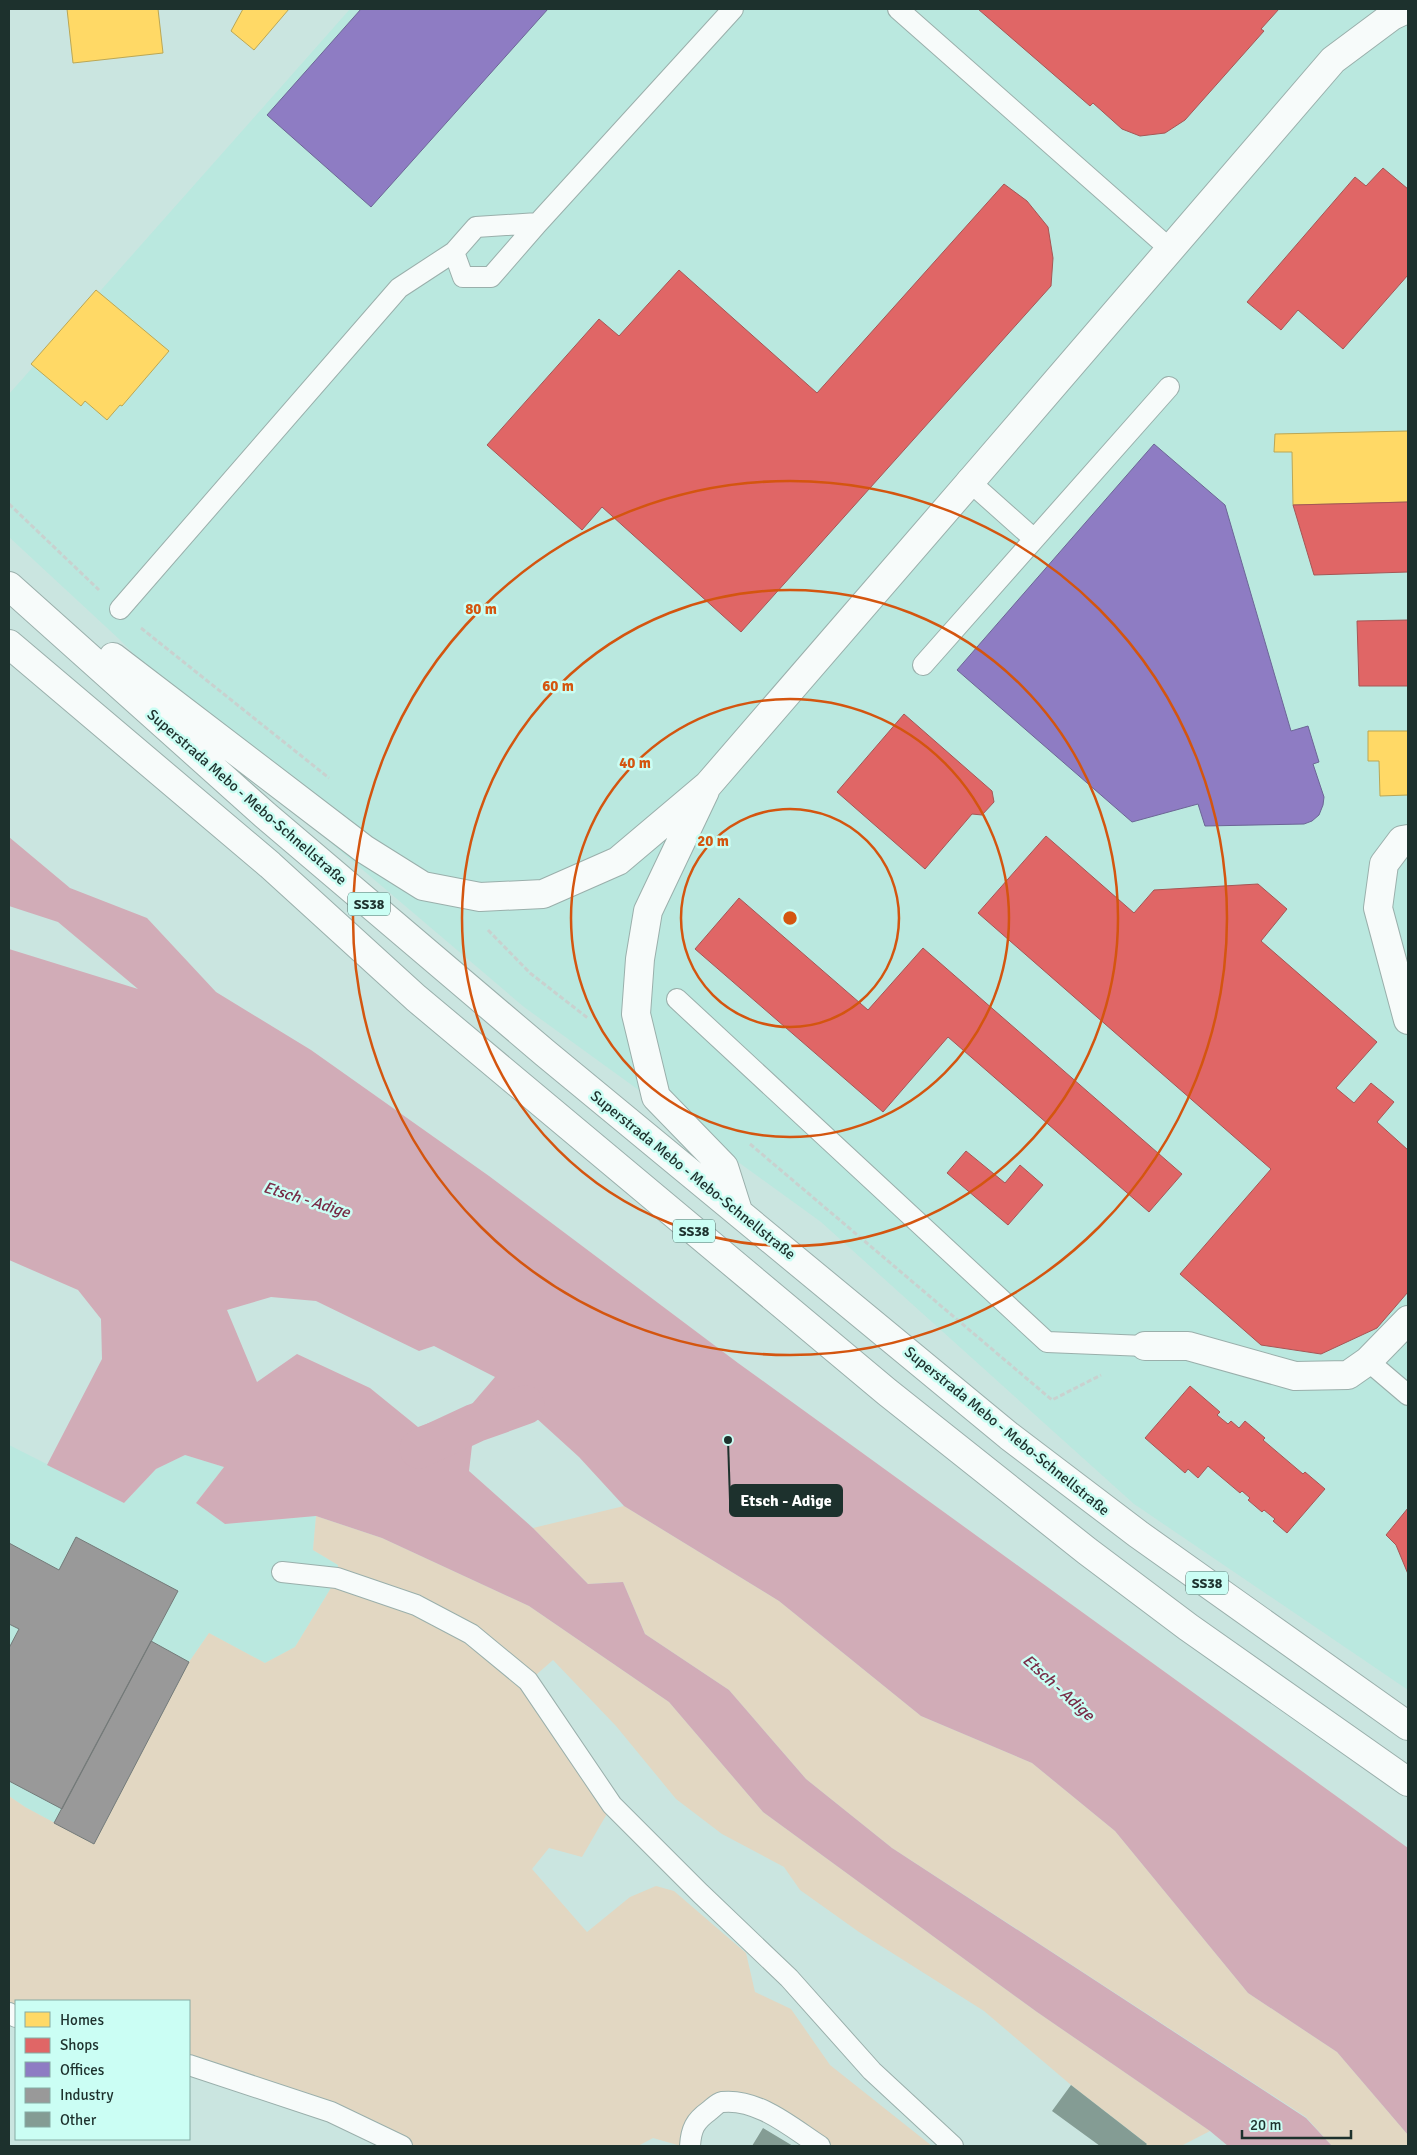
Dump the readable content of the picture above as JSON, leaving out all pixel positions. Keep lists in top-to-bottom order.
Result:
{
  "streets": {
    "main road": ["Superstrada Mebo - Mebo-Schnellstraße", "SS38"]
  },
  "water": ["Etsch - Adige"],
  "places": ["Etsch - Adige"],
  "legend": [
    "Homes",
    "Shops",
    "Offices",
    "Industry",
    "Other"
  ],
  "scale_bar": "20 m",
  "rings": [
    "80 m",
    "60 m",
    "40 m",
    "20 m"
  ]
}
